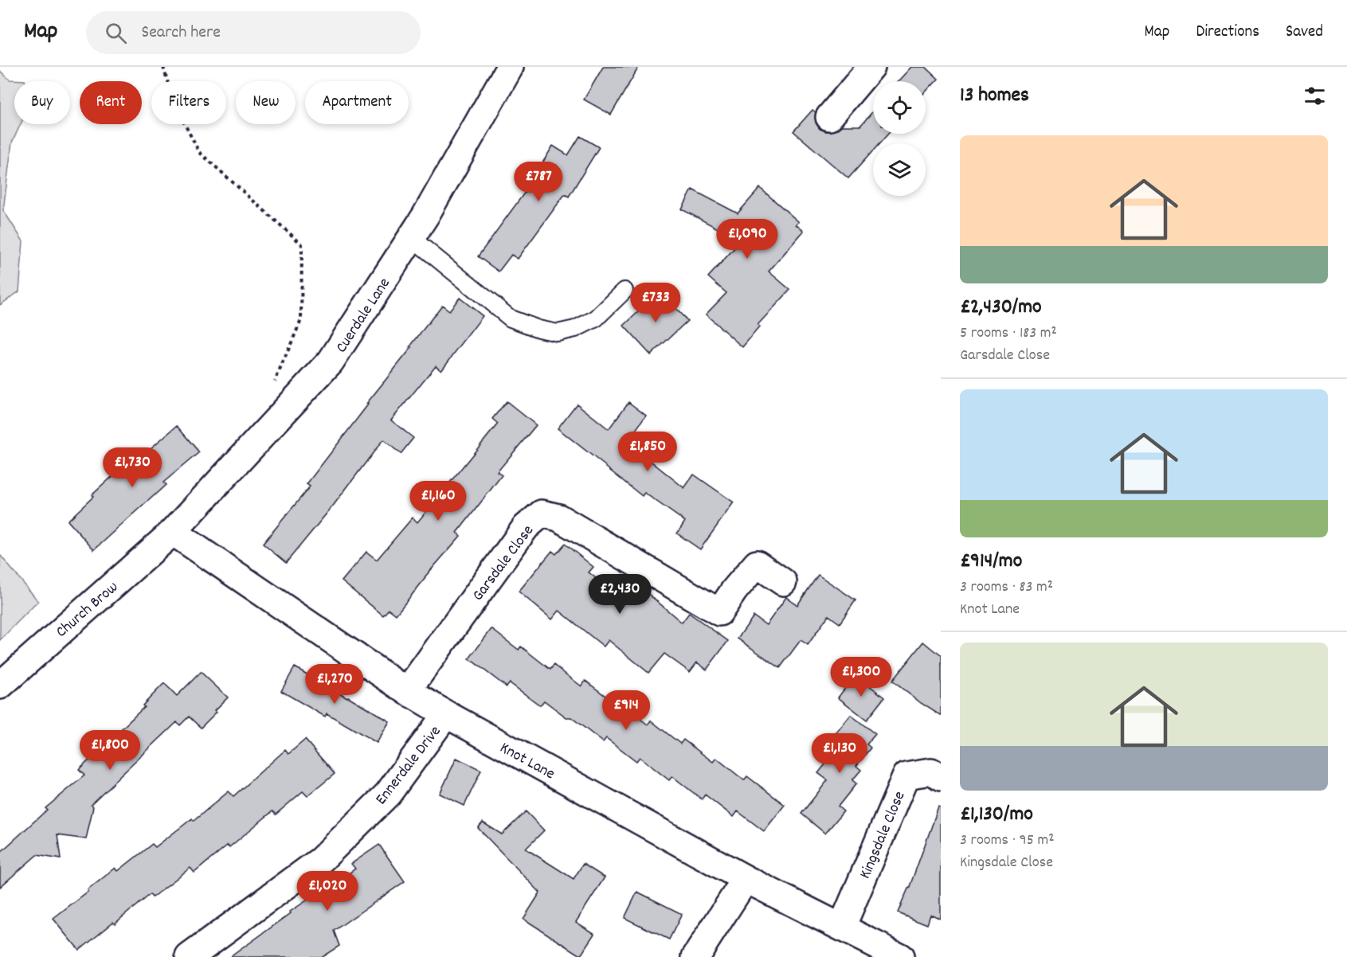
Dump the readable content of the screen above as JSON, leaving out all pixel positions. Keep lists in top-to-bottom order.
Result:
{
  "streets": {
    "street": [
      "Cuerdale Lane",
      "Garsdale Close",
      "Church Brow",
      "Knot Lane",
      "Ennerdale Drive",
      "Kingsdale Close"
    ]
  },
  "crossings": [
    ["Cuerdale Lane", "Church Brow"],
    ["Cuerdale Lane", "Knot Lane"],
    ["Garsdale Close", "Knot Lane"],
    ["Church Brow", "Knot Lane"],
    ["Knot Lane", "Ennerdale Drive"],
    ["Knot Lane", "Kingsdale Close"]
  ],
  "page": {
    "header": "Map",
    "search": "Search here",
    "nav": ["Map", "Directions", "Saved"],
    "heading": "13 homes",
    "chip": [
      "Buy",
      "Rent",
      "Filters",
      "New",
      "Apartment"
    ],
    "list": [
      {
        "name": "£2,430/mo",
        "note": "5 rooms · 183 m² · Garsdale Close"
      },
      {
        "name": "£914/mo",
        "note": "3 rooms · 83 m² · Knot Lane"
      },
      {
        "name": "£1,130/mo",
        "note": "3 rooms · 95 m² · Kingsdale Close"
      }
    ],
    "price": [
      "£787",
      "£1,090",
      "£733",
      "£1,850",
      "£1,730",
      "£1,160",
      "£2,430",
      "£1,300",
      "£1,270",
      "£914",
      "£1,800",
      "£1,130",
      "£1,020"
    ]
  }
}
